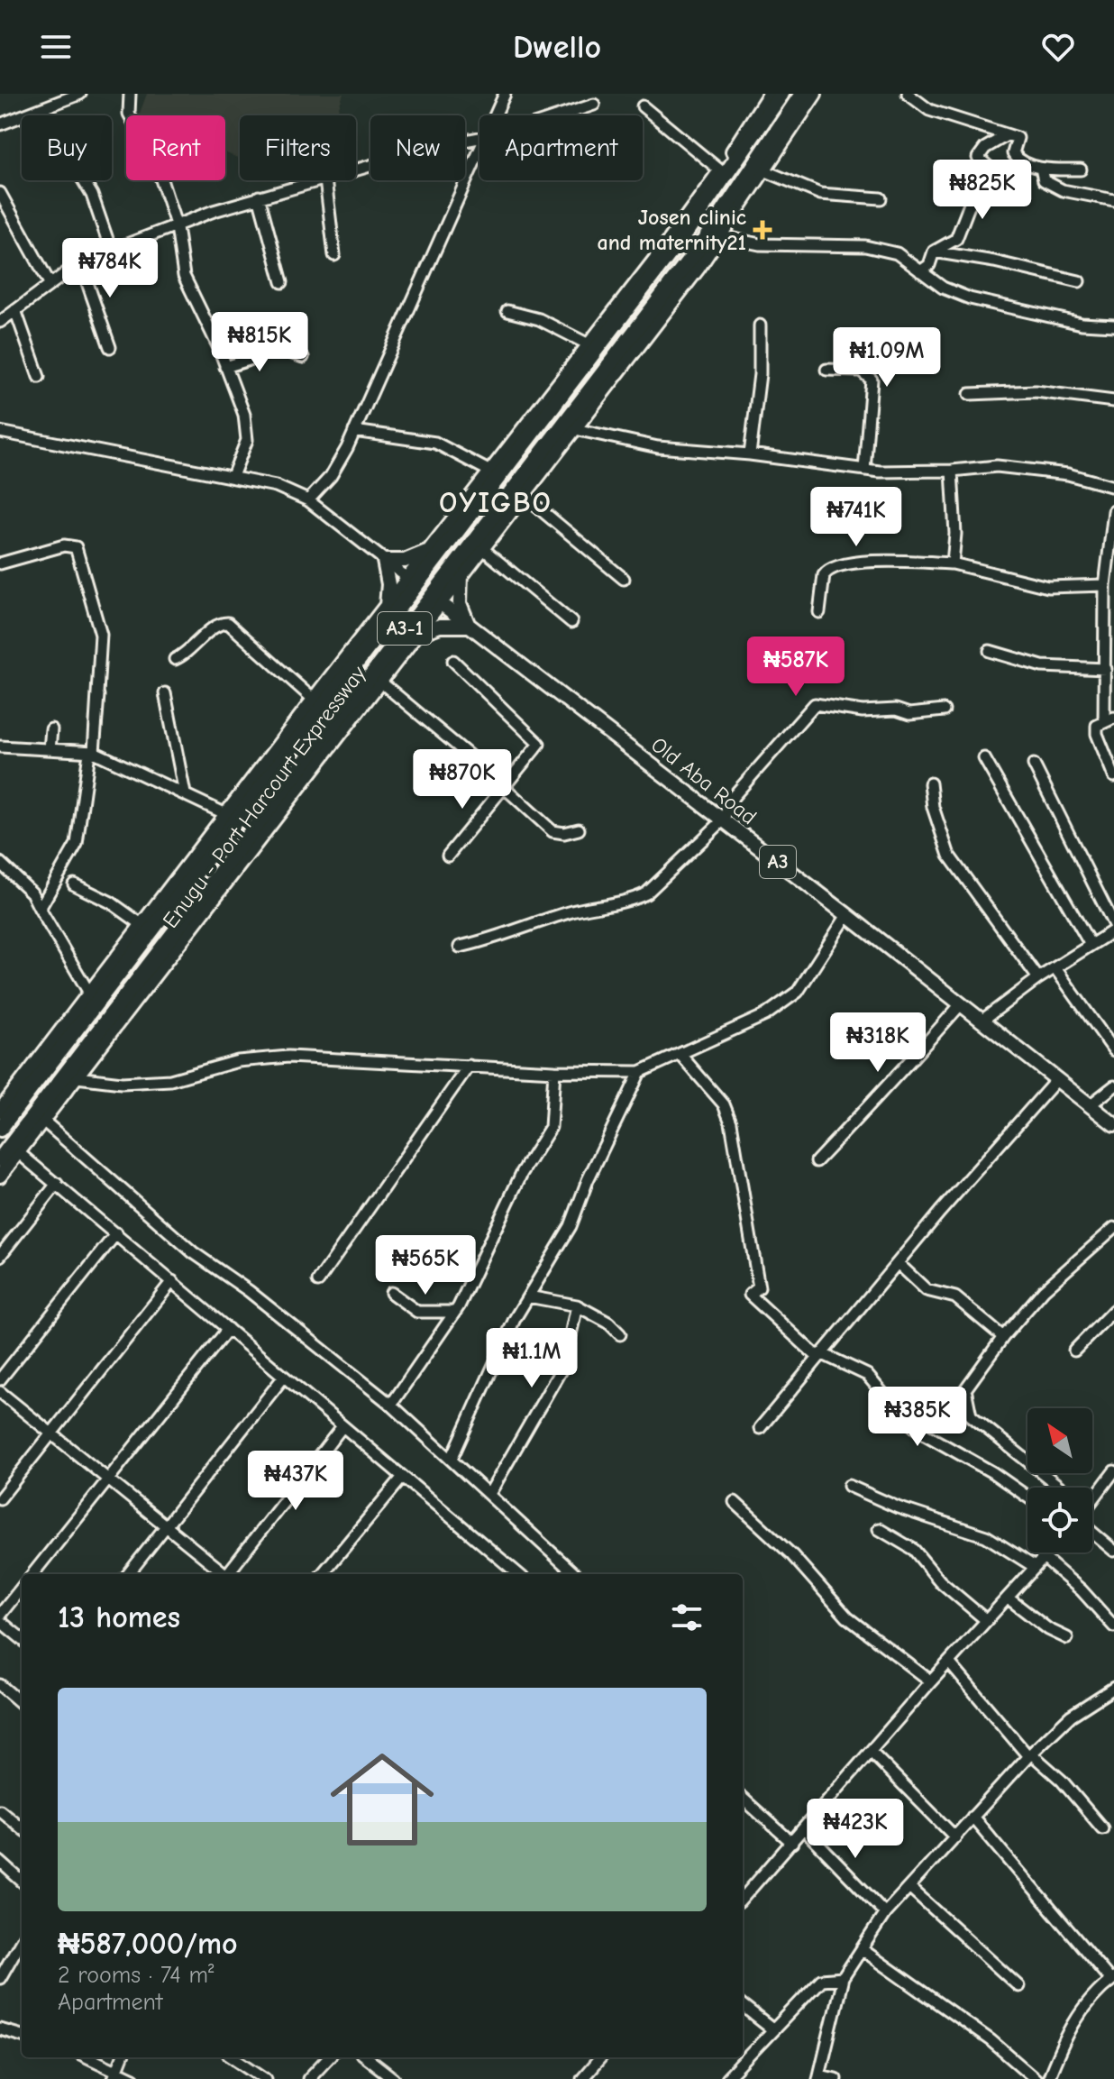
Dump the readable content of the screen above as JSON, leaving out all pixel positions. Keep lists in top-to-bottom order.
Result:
{
  "streets": {
    "highway": ["A3-1", "Enugu - Port Harcourt Expressway"],
    "main road": ["Old Aba Road", "A3"]
  },
  "crossings": [
    ["Old Aba Road", "Enugu - Port Harcourt Expressway"]
  ],
  "districts": ["OYIGBO"],
  "places": {
    "health": ["Josen clinic and maternity21"]
  },
  "north": "top left",
  "page": {
    "header": "Dwello",
    "chip": [
      "Buy",
      "Rent",
      "Filters",
      "New",
      "Apartment"
    ],
    "price": [
      "₦825K",
      "₦784K",
      "₦815K",
      "₦1.09M",
      "₦741K",
      "₦587K",
      "₦870K",
      "₦318K",
      "₦565K",
      "₦1.1M",
      "₦385K",
      "₦437K",
      "₦423K"
    ],
    "heading": "13 homes",
    "list": [
      {
        "name": "₦587,000/mo",
        "note": "2 rooms · 74 m² · Apartment"
      }
    ]
  }
}
